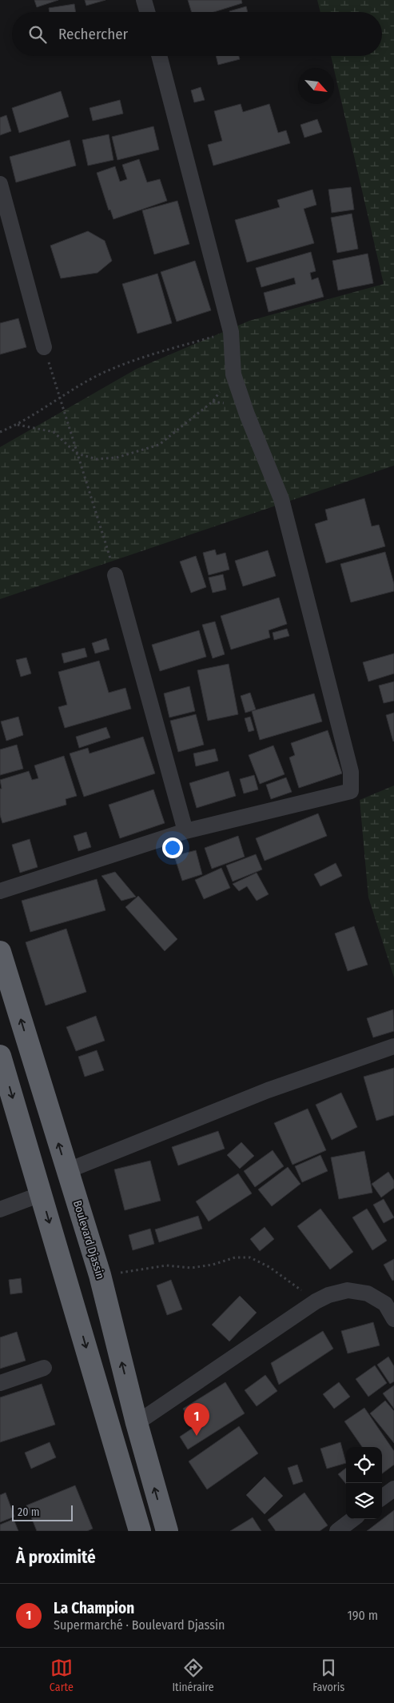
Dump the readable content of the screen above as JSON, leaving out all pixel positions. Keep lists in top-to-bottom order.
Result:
{
  "streets": {
    "highway": ["Boulevard Djassin"]
  },
  "scale_bar": "20 m",
  "north": "bottom right",
  "page": {
    "search": "Rechercher",
    "pins": "1",
    "scale": "20 m",
    "heading": "À proximité",
    "list": [
      {
        "mark": "1",
        "name": "La Champion",
        "note": "Supermarché · Boulevard Djassin",
        "value": "190 m"
      }
    ],
    "nav": ["Carte", "Itinéraire", "Favoris"]
  }
}
